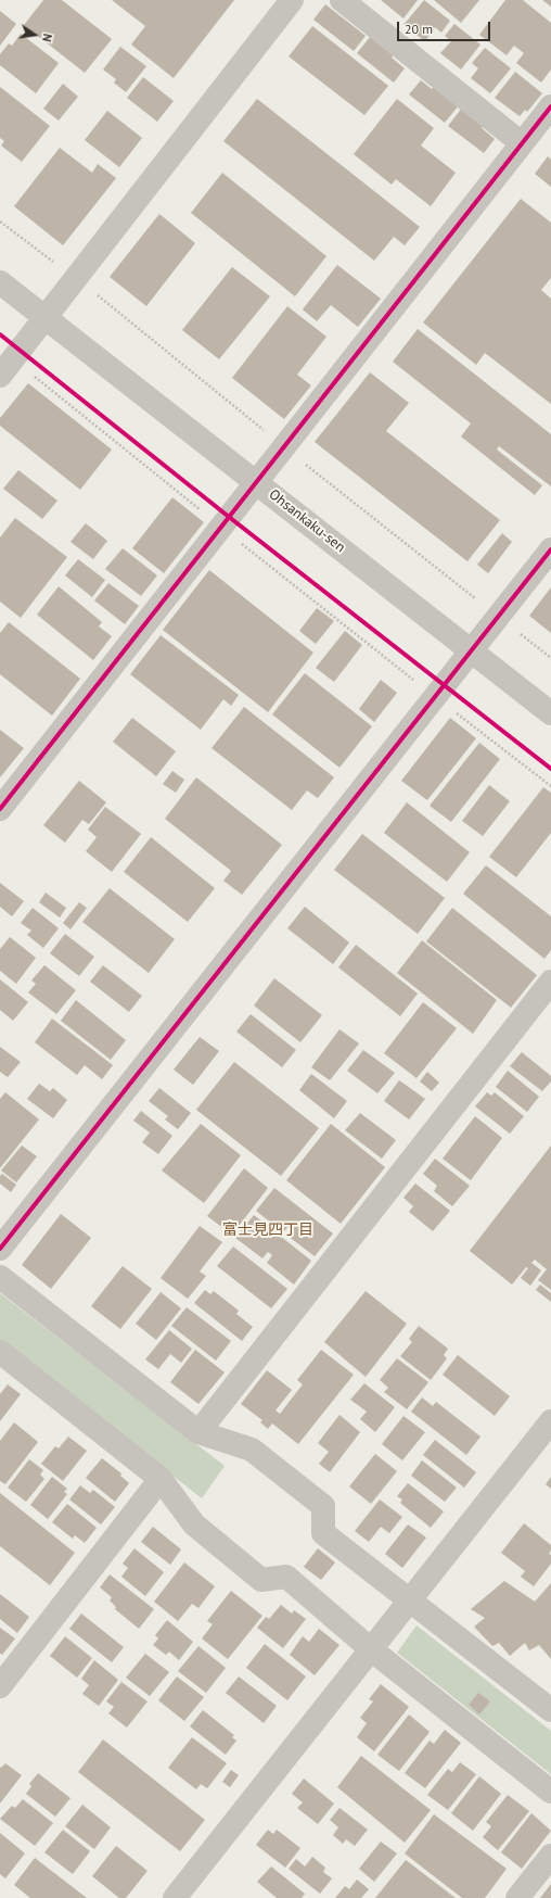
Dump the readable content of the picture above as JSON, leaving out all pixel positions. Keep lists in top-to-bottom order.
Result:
{
  "streets": {
    "street": ["Ohsankaku-sen"]
  },
  "districts": ["富士見四丁目"],
  "scale_bar": "20 m",
  "north": "right"
}
